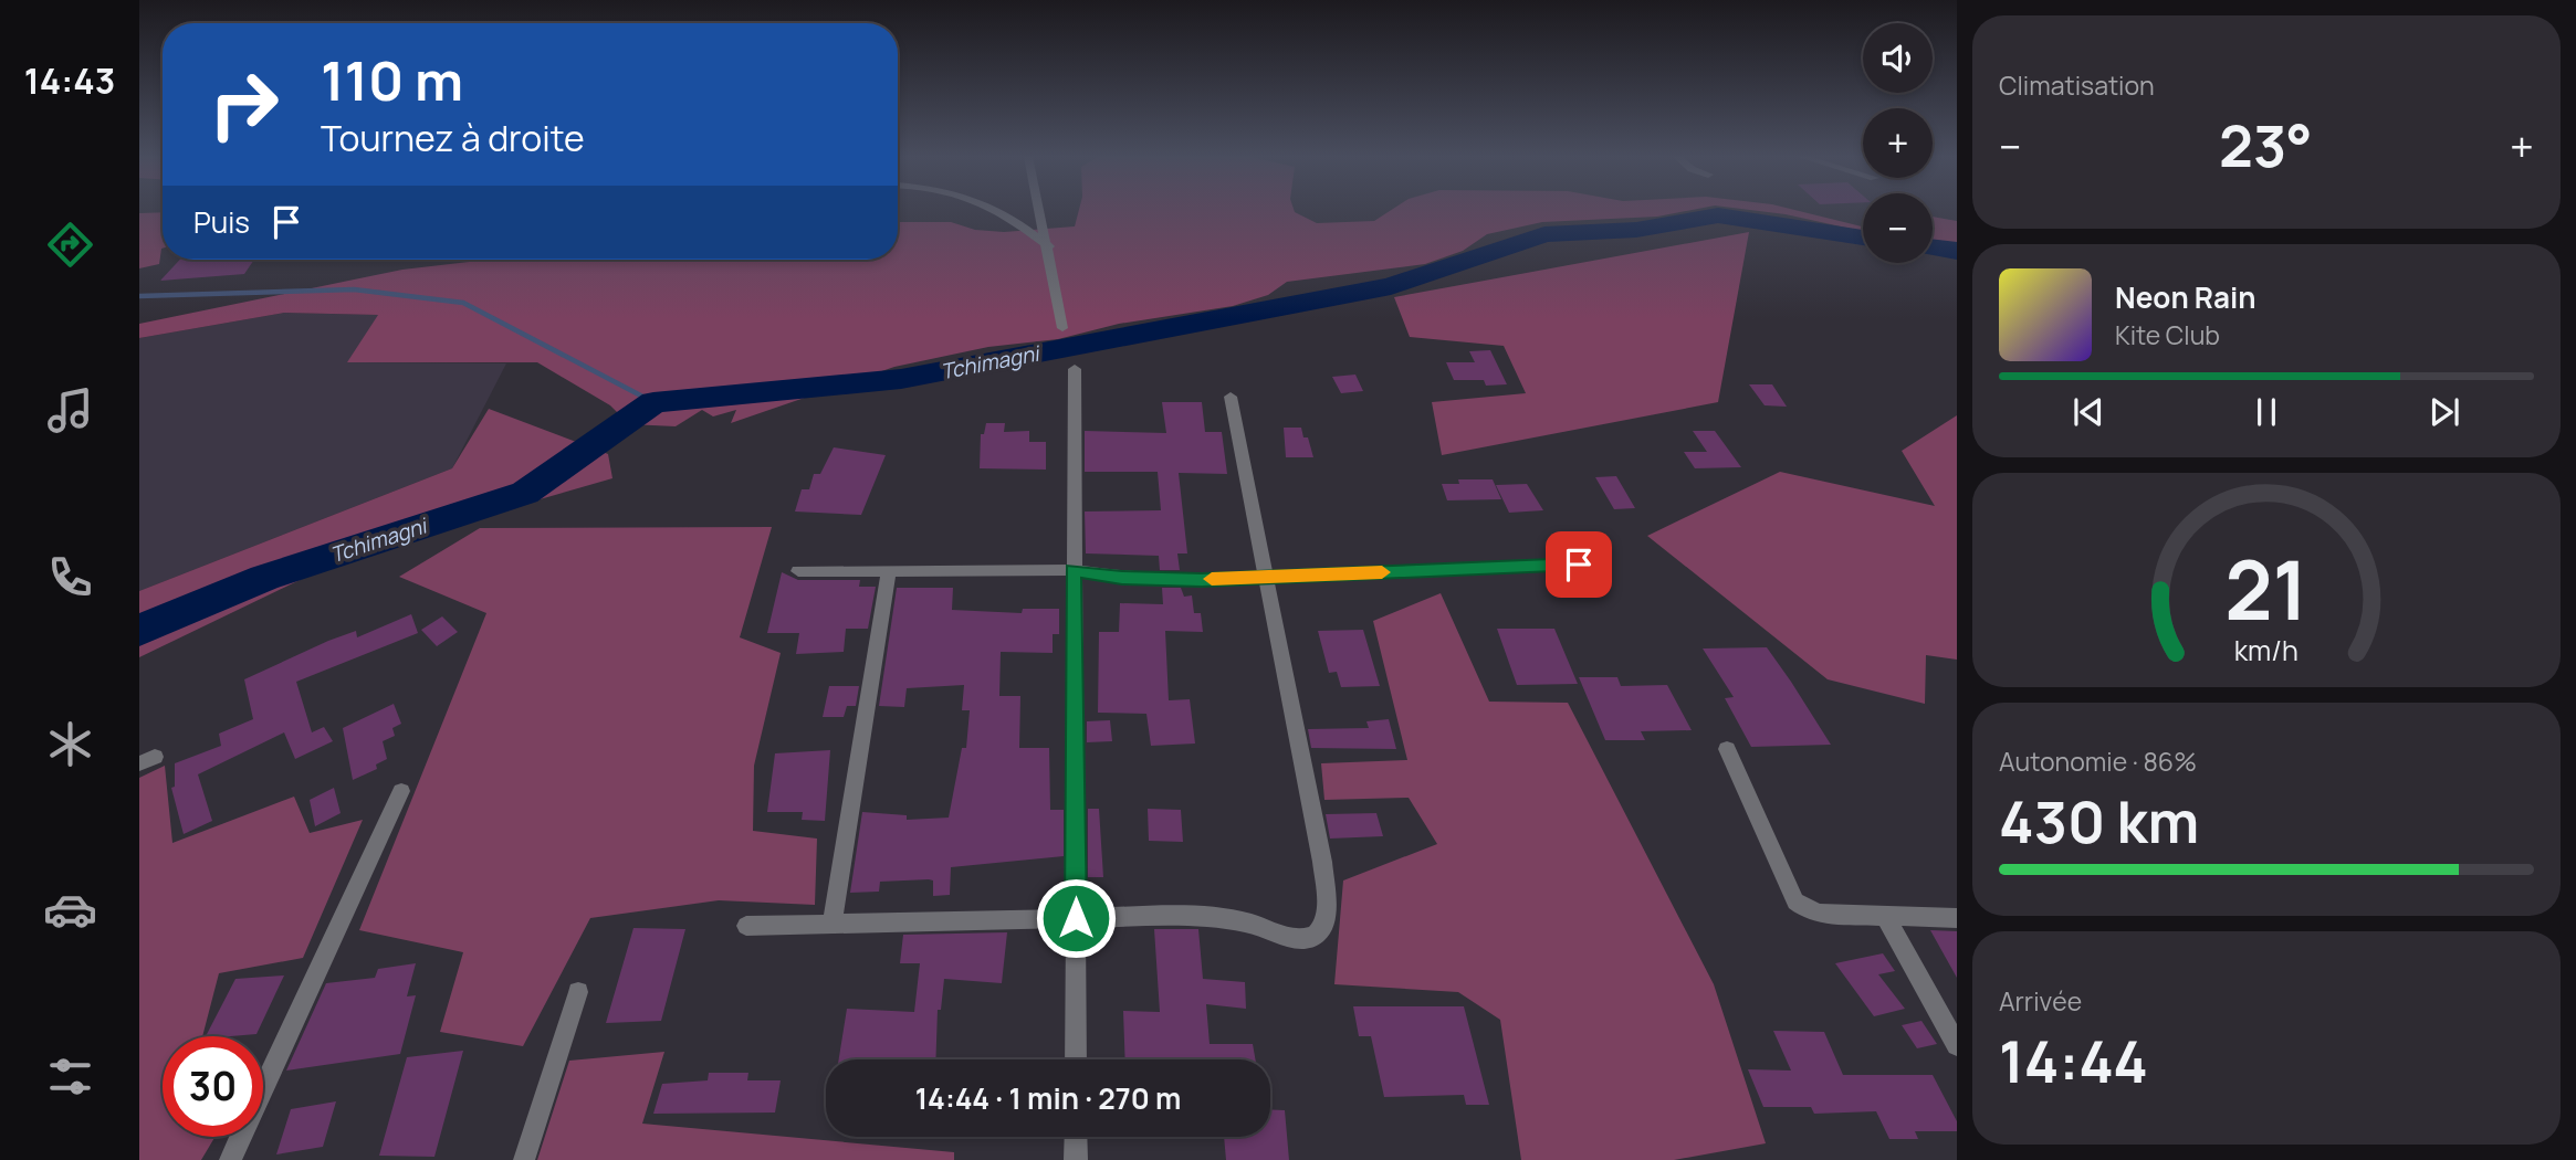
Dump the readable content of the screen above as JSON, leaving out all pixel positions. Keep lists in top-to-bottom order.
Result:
{
  "water": ["Tchimagni"],
  "page": {
    "tabs": "14:43",
    "tile": [
      "Climatisation",
      ["Autonomie · 86%", "430 km"],
      ["Arrivée", "14:44"]
    ],
    "map_buttons": ["+", "−"],
    "turn": ["110 m", "Tournez à droite"],
    "heat": ["−", "23°", "+"],
    "then": "Puis",
    "song": ["Neon Rain", "Kite Club"],
    "limit": "30",
    "trip": "14:44 · 1 min · 270 m",
    "gauge": ["21", "km/h"]
  }
}
